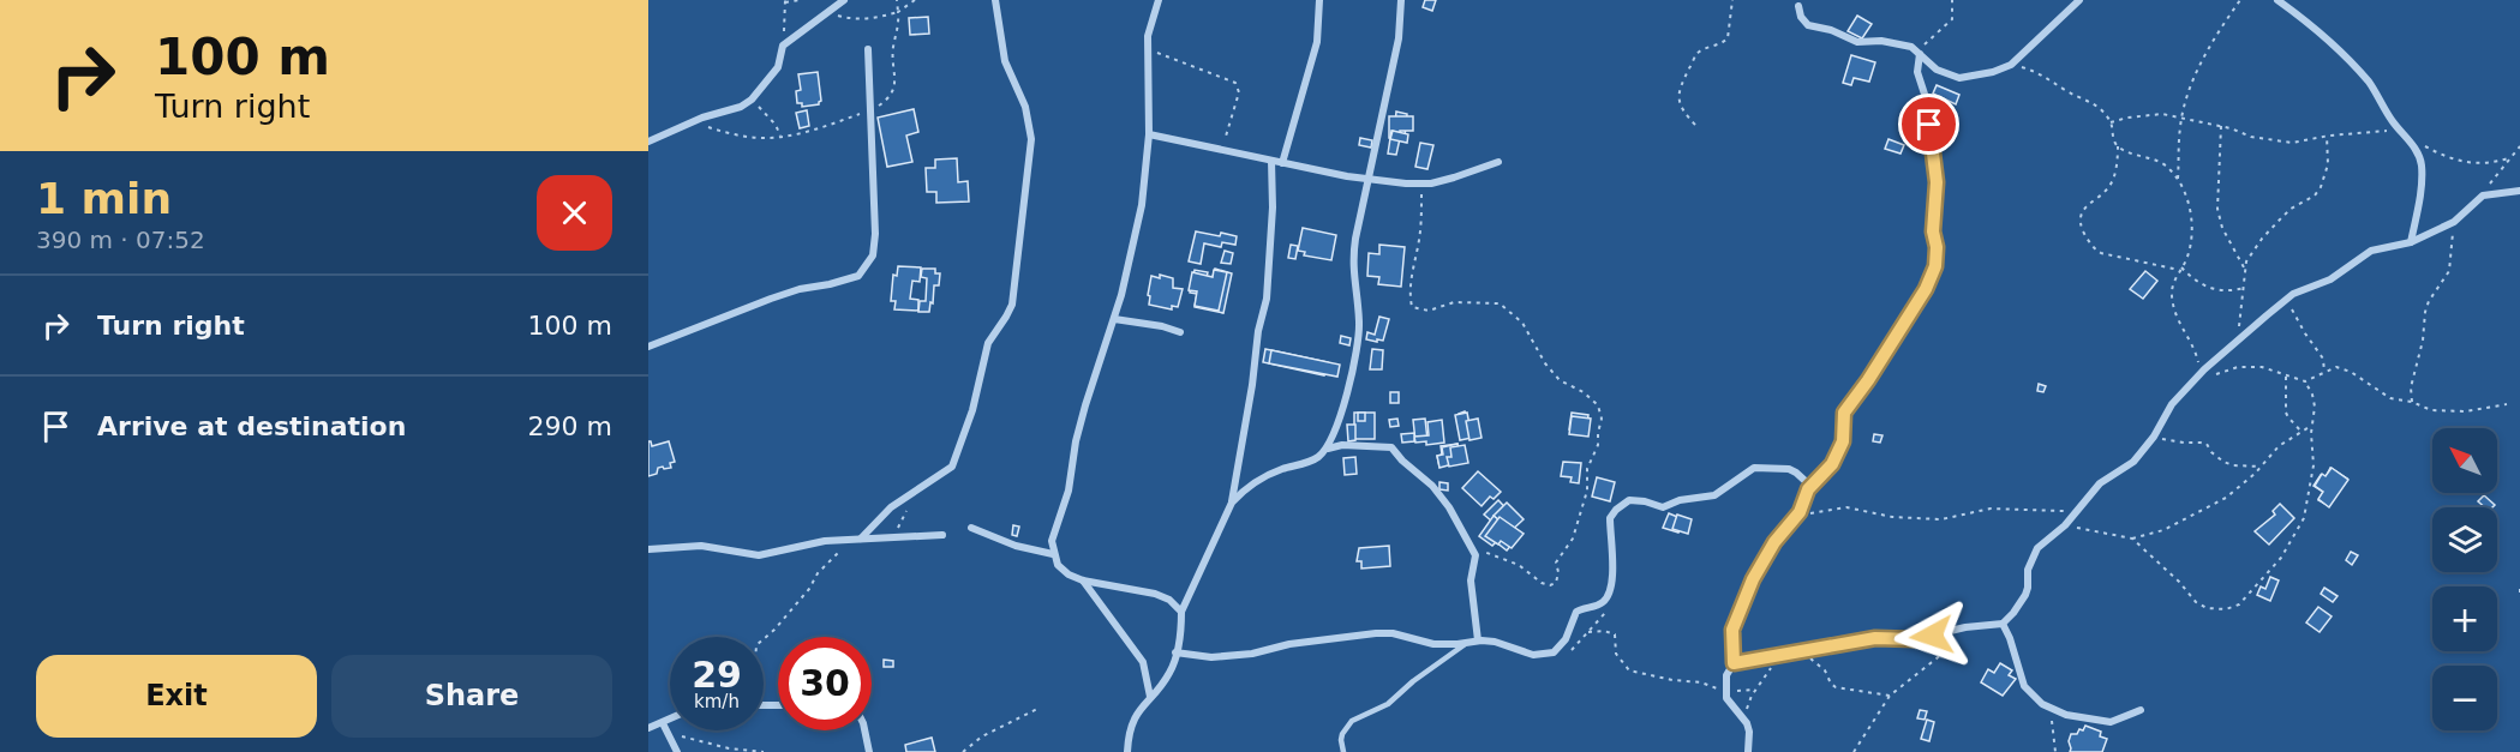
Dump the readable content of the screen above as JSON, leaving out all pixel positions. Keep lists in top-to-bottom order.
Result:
{
  "north": "top left",
  "page": {
    "turn": ["100 m", "Turn right"],
    "heading": ["1 min", "390 m · 07:52"],
    "list": [
      {
        "name": "Turn right",
        "value": "100 m"
      },
      {
        "name": "Arrive at destination",
        "value": "290 m"
      }
    ],
    "map_buttons": ["+", "−"],
    "speed": "29 km/h",
    "limit": "30",
    "buttons": ["Exit", "Share"]
  }
}
